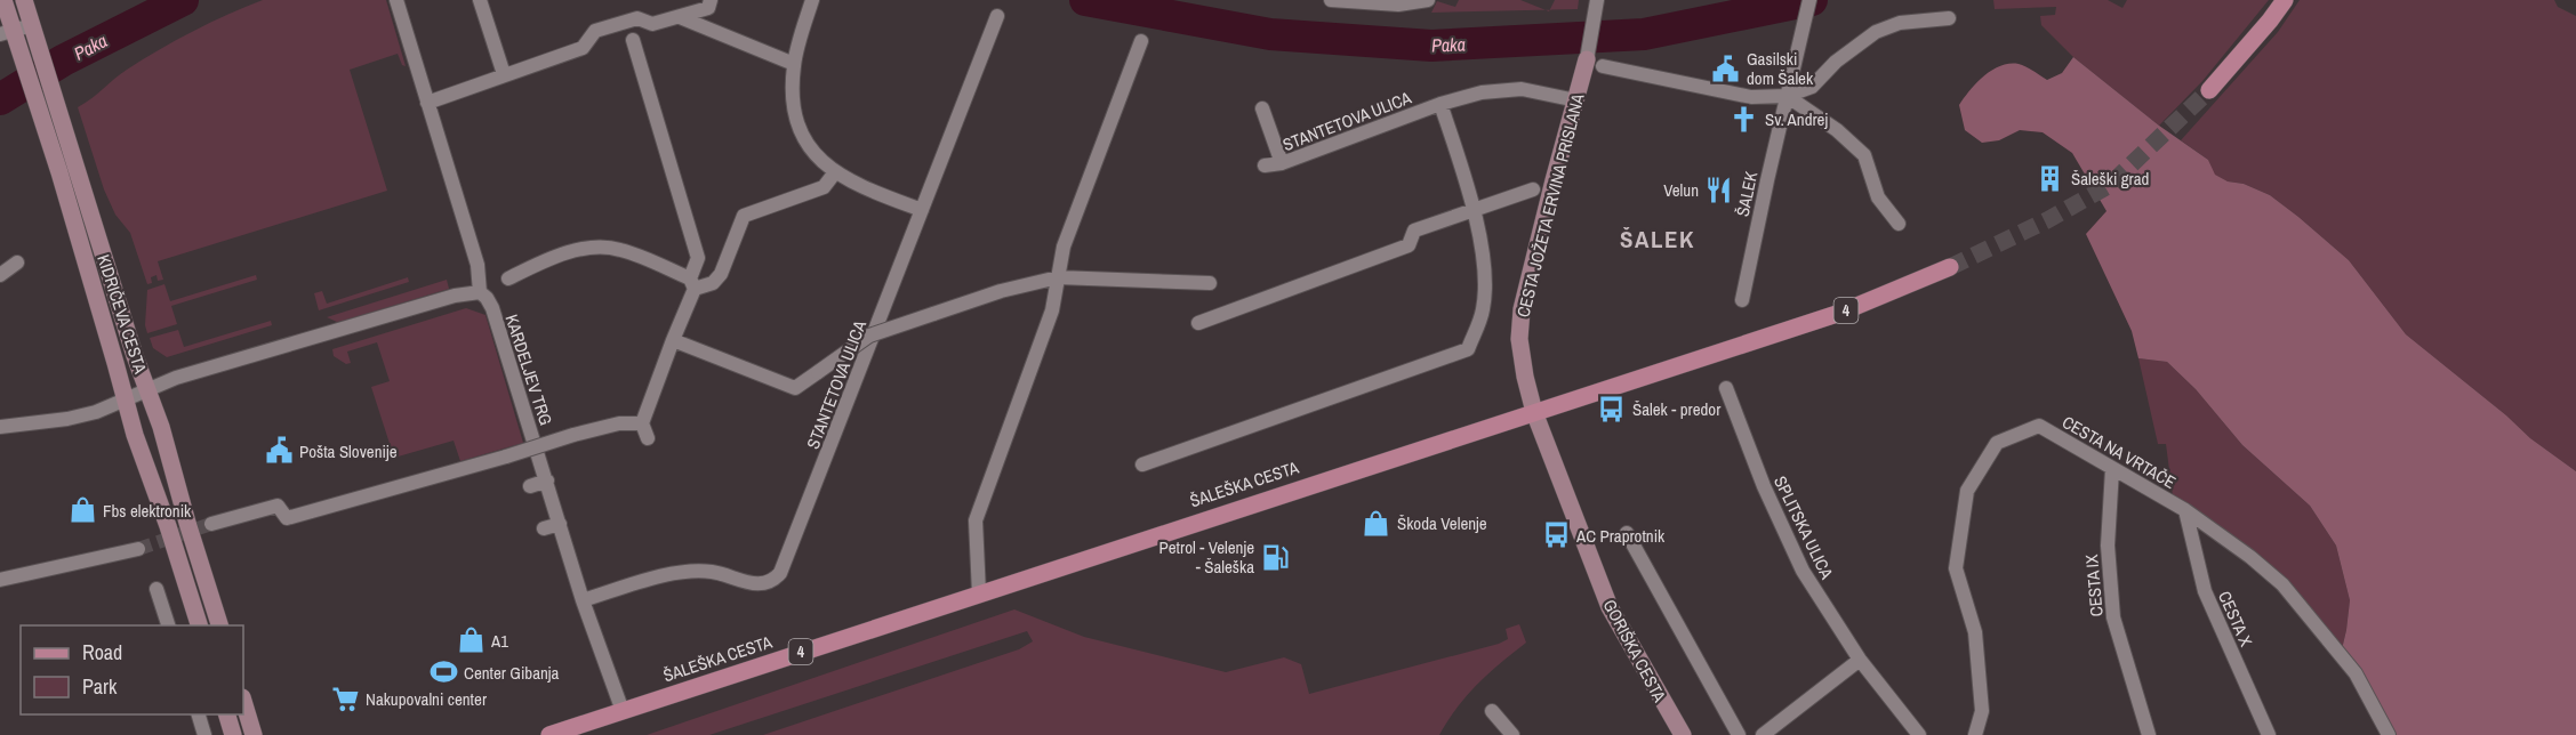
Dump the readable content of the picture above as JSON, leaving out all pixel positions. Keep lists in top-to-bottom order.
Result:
{
  "streets": {
    "main road": [
      "CESTA JOŽETA ERVINA PRISLANA",
      "4",
      "KIDRIČEVA CESTA",
      "ŠALEŠKA CESTA",
      "GORIŠKA CESTA"
    ],
    "street": [
      "STANTETOVA ULICA",
      "ŠALEK",
      "KARDELJEV TRG",
      "CESTA NA VRTAČE",
      "SPLITSKA ULICA",
      "CESTA IX",
      "CESTA X"
    ]
  },
  "crossings": [
    ["STANTETOVA ULICA", "CESTA JOŽETA ERVINA PRISLANA"],
    ["STANTETOVA ULICA", "KARDELJEV TRG"],
    ["CESTA JOŽETA ERVINA PRISLANA", "ŠALEŠKA CESTA"],
    ["CESTA JOŽETA ERVINA PRISLANA", "GORIŠKA CESTA"],
    ["KARDELJEV TRG", "ŠALEŠKA CESTA"],
    ["CESTA NA VRTAČE", "CESTA IX"],
    ["CESTA NA VRTAČE", "CESTA X"]
  ],
  "districts": ["ŠALEK"],
  "water": ["Paka"],
  "places": {
    "public building": ["Gasilski dom Šalek", "Pošta Slovenije"],
    "church": ["Sv. Andrej"],
    "building": ["Šaleški grad"],
    "restaurant": ["Velun"],
    "bus stop": ["Šalek - predor", "AC Praprotnik"],
    "shop": ["Fbs elektronik", "Škoda Velenje", "A1"],
    "fuel station": ["Petrol - Velenje - Šaleška"],
    "sports": ["Center Gibanja"],
    "supermarket": ["Nakupovalni center"]
  },
  "legend": ["Road", "Park"]
}
